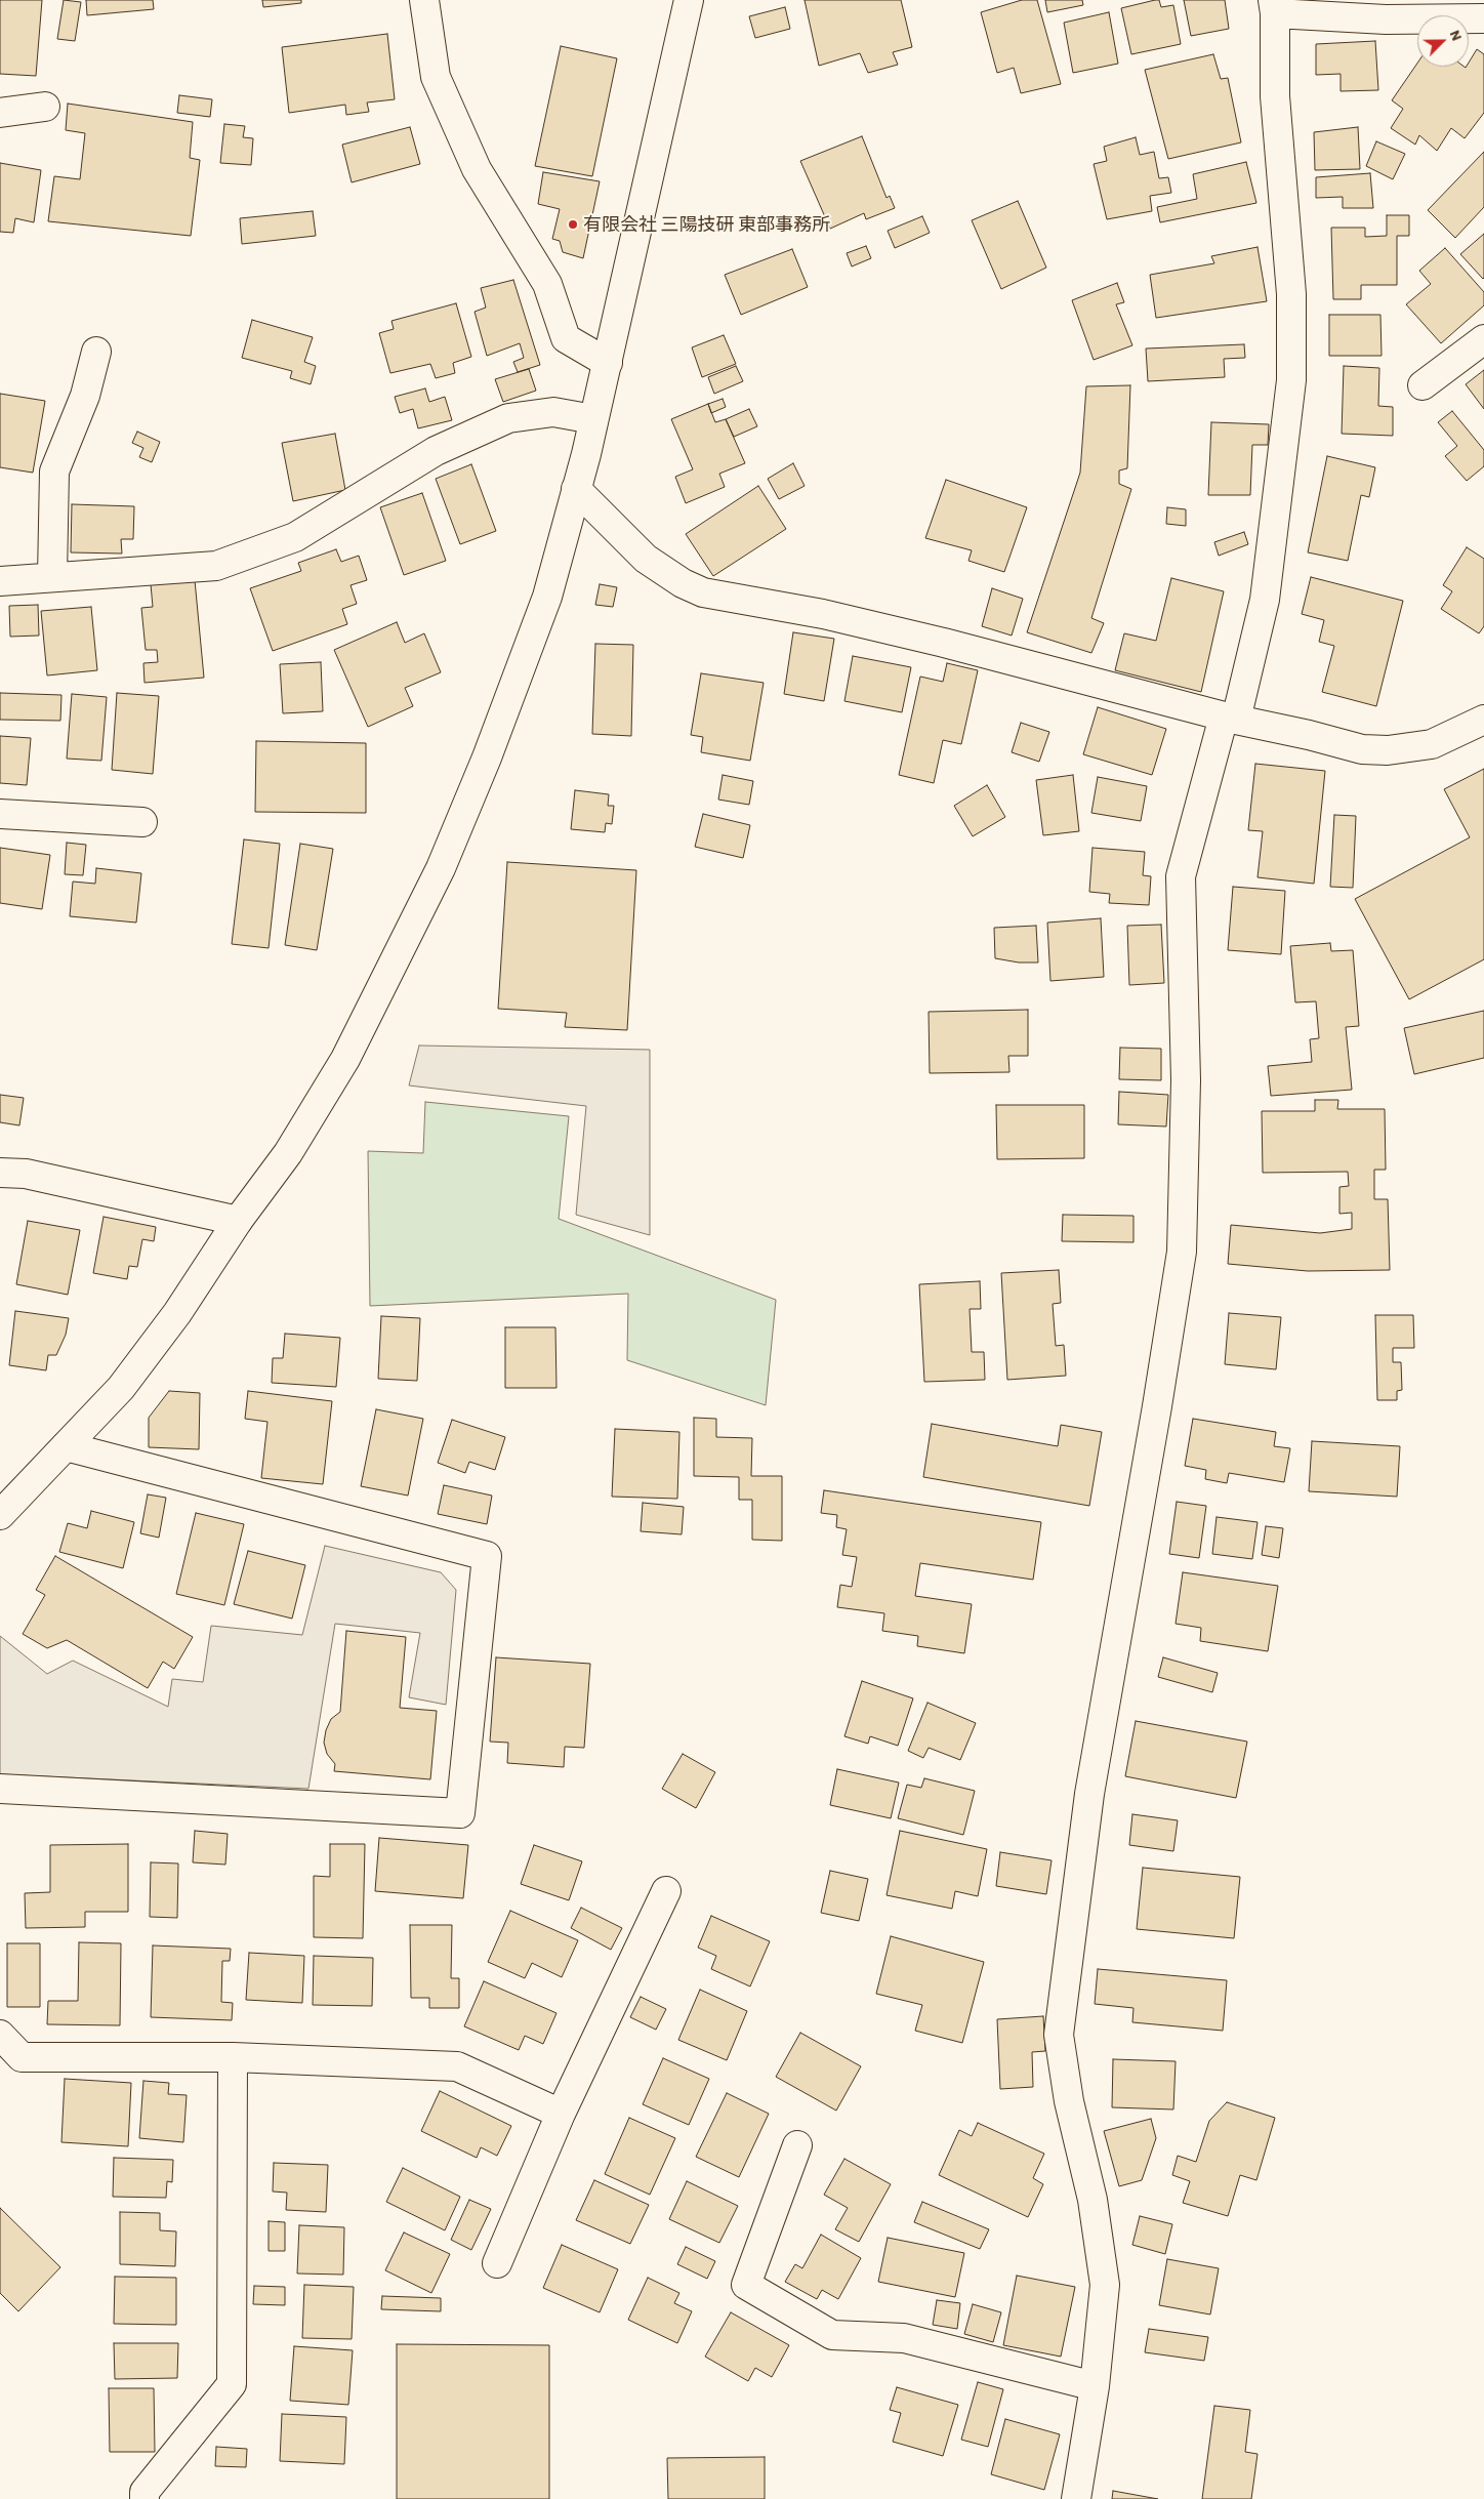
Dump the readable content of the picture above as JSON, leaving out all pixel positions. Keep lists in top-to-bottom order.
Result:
{
  "places": ["有限会社 三陽技研 東部事務所"],
  "north": "top right"
}
